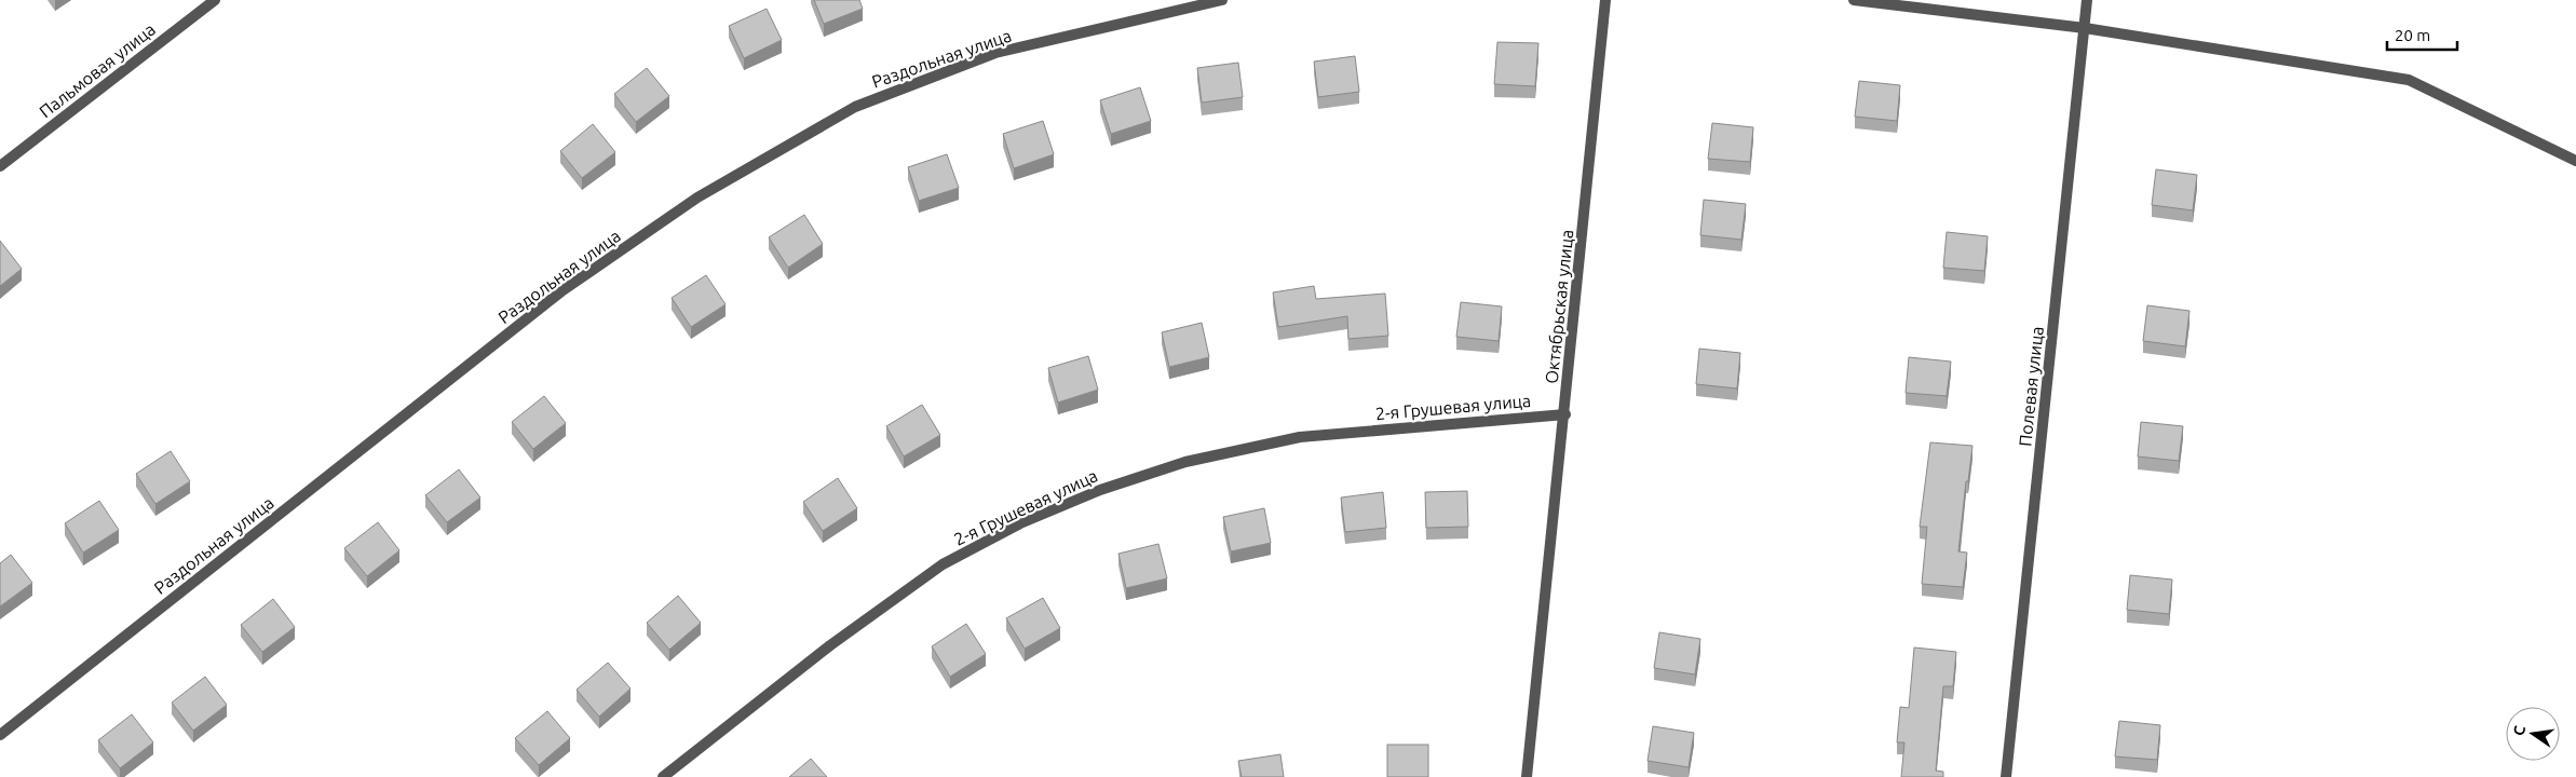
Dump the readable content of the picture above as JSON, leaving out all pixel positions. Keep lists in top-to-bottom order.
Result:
{
  "streets": {
    "street": [
      "Раздольная улица",
      "Пальмовая улица",
      "Октябрьская улица",
      "Полевая улица",
      "2-я Грушевая улица"
    ]
  },
  "crossings": [
    ["Октябрьская улица", "2-я Грушевая улица"]
  ],
  "scale_bar": "20 m",
  "north": "left"
}
